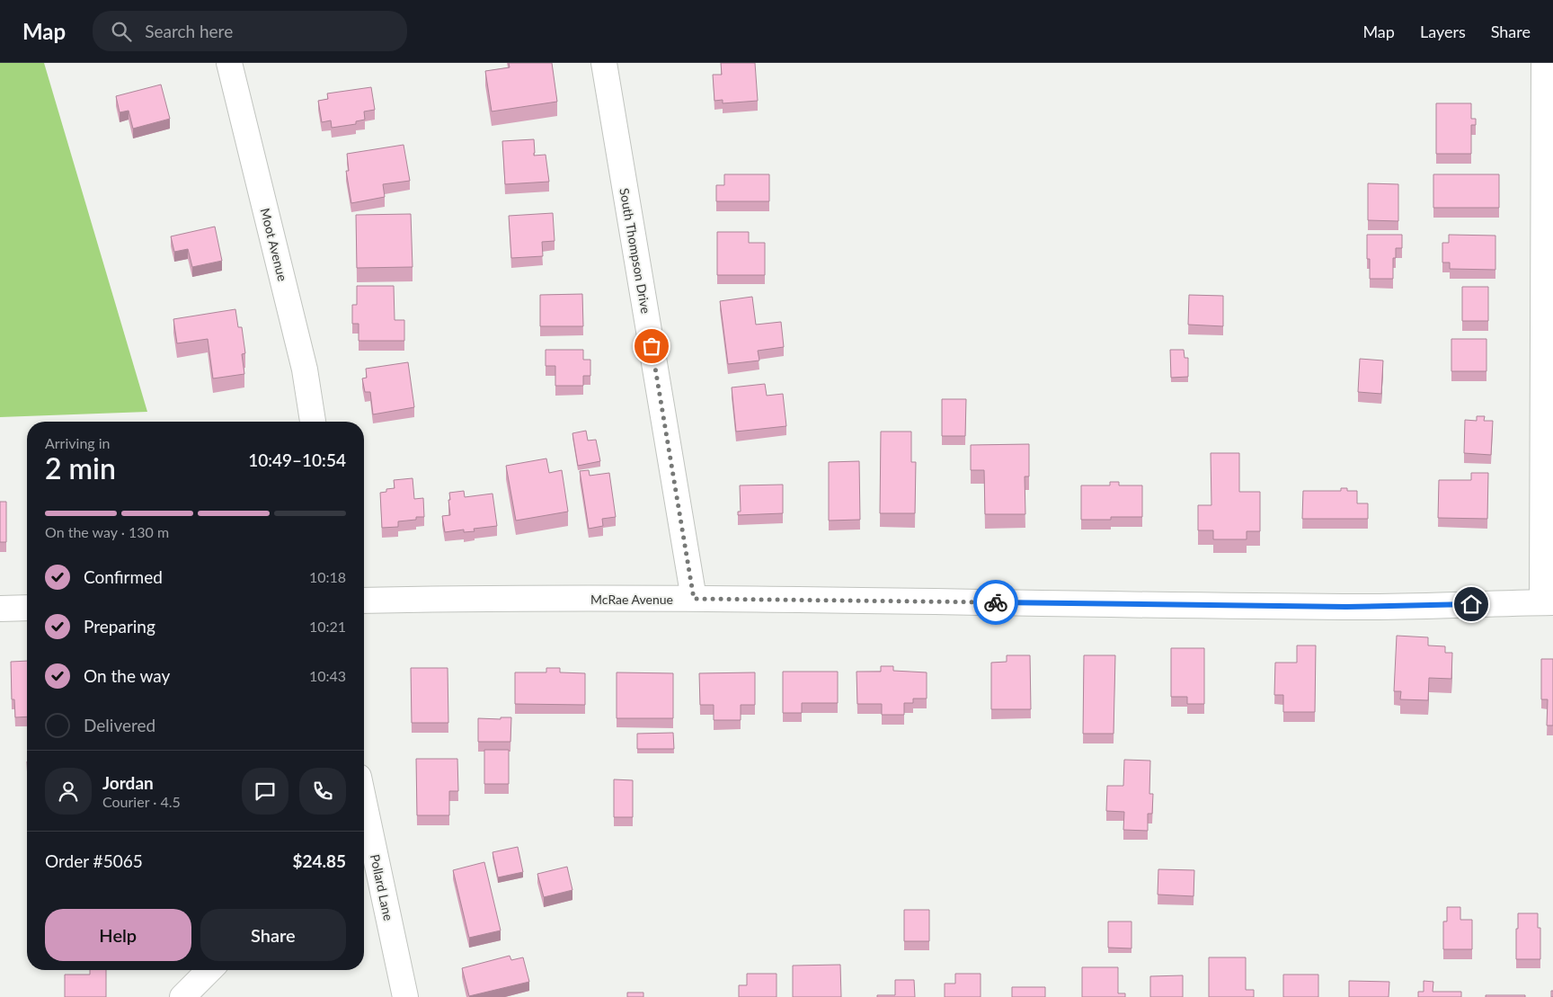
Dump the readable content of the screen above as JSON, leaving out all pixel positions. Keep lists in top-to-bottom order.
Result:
{
  "streets": {
    "street": [
      "Moot Avenue",
      "South Thompson Drive",
      "McRae Avenue",
      "Pollard Lane"
    ]
  },
  "crossings": [
    ["South Thompson Drive", "McRae Avenue"]
  ],
  "page": {
    "header": "Map",
    "search": "Search here",
    "nav": ["Map", "Layers", "Share"],
    "heading": ["2 min", "Arriving in", "10:49–10:54"],
    "panel": [
      "Jordan",
      "Courier · 4.5",
      "Order #5065",
      "$24.85"
    ],
    "bar": "On the way · 130 m",
    "list": [
      ["Confirmed", "10:18"],
      ["Preparing", "10:21"],
      ["On the way", "10:43"],
      "Delivered"
    ],
    "buttons": ["Help", "Share"]
  }
}
